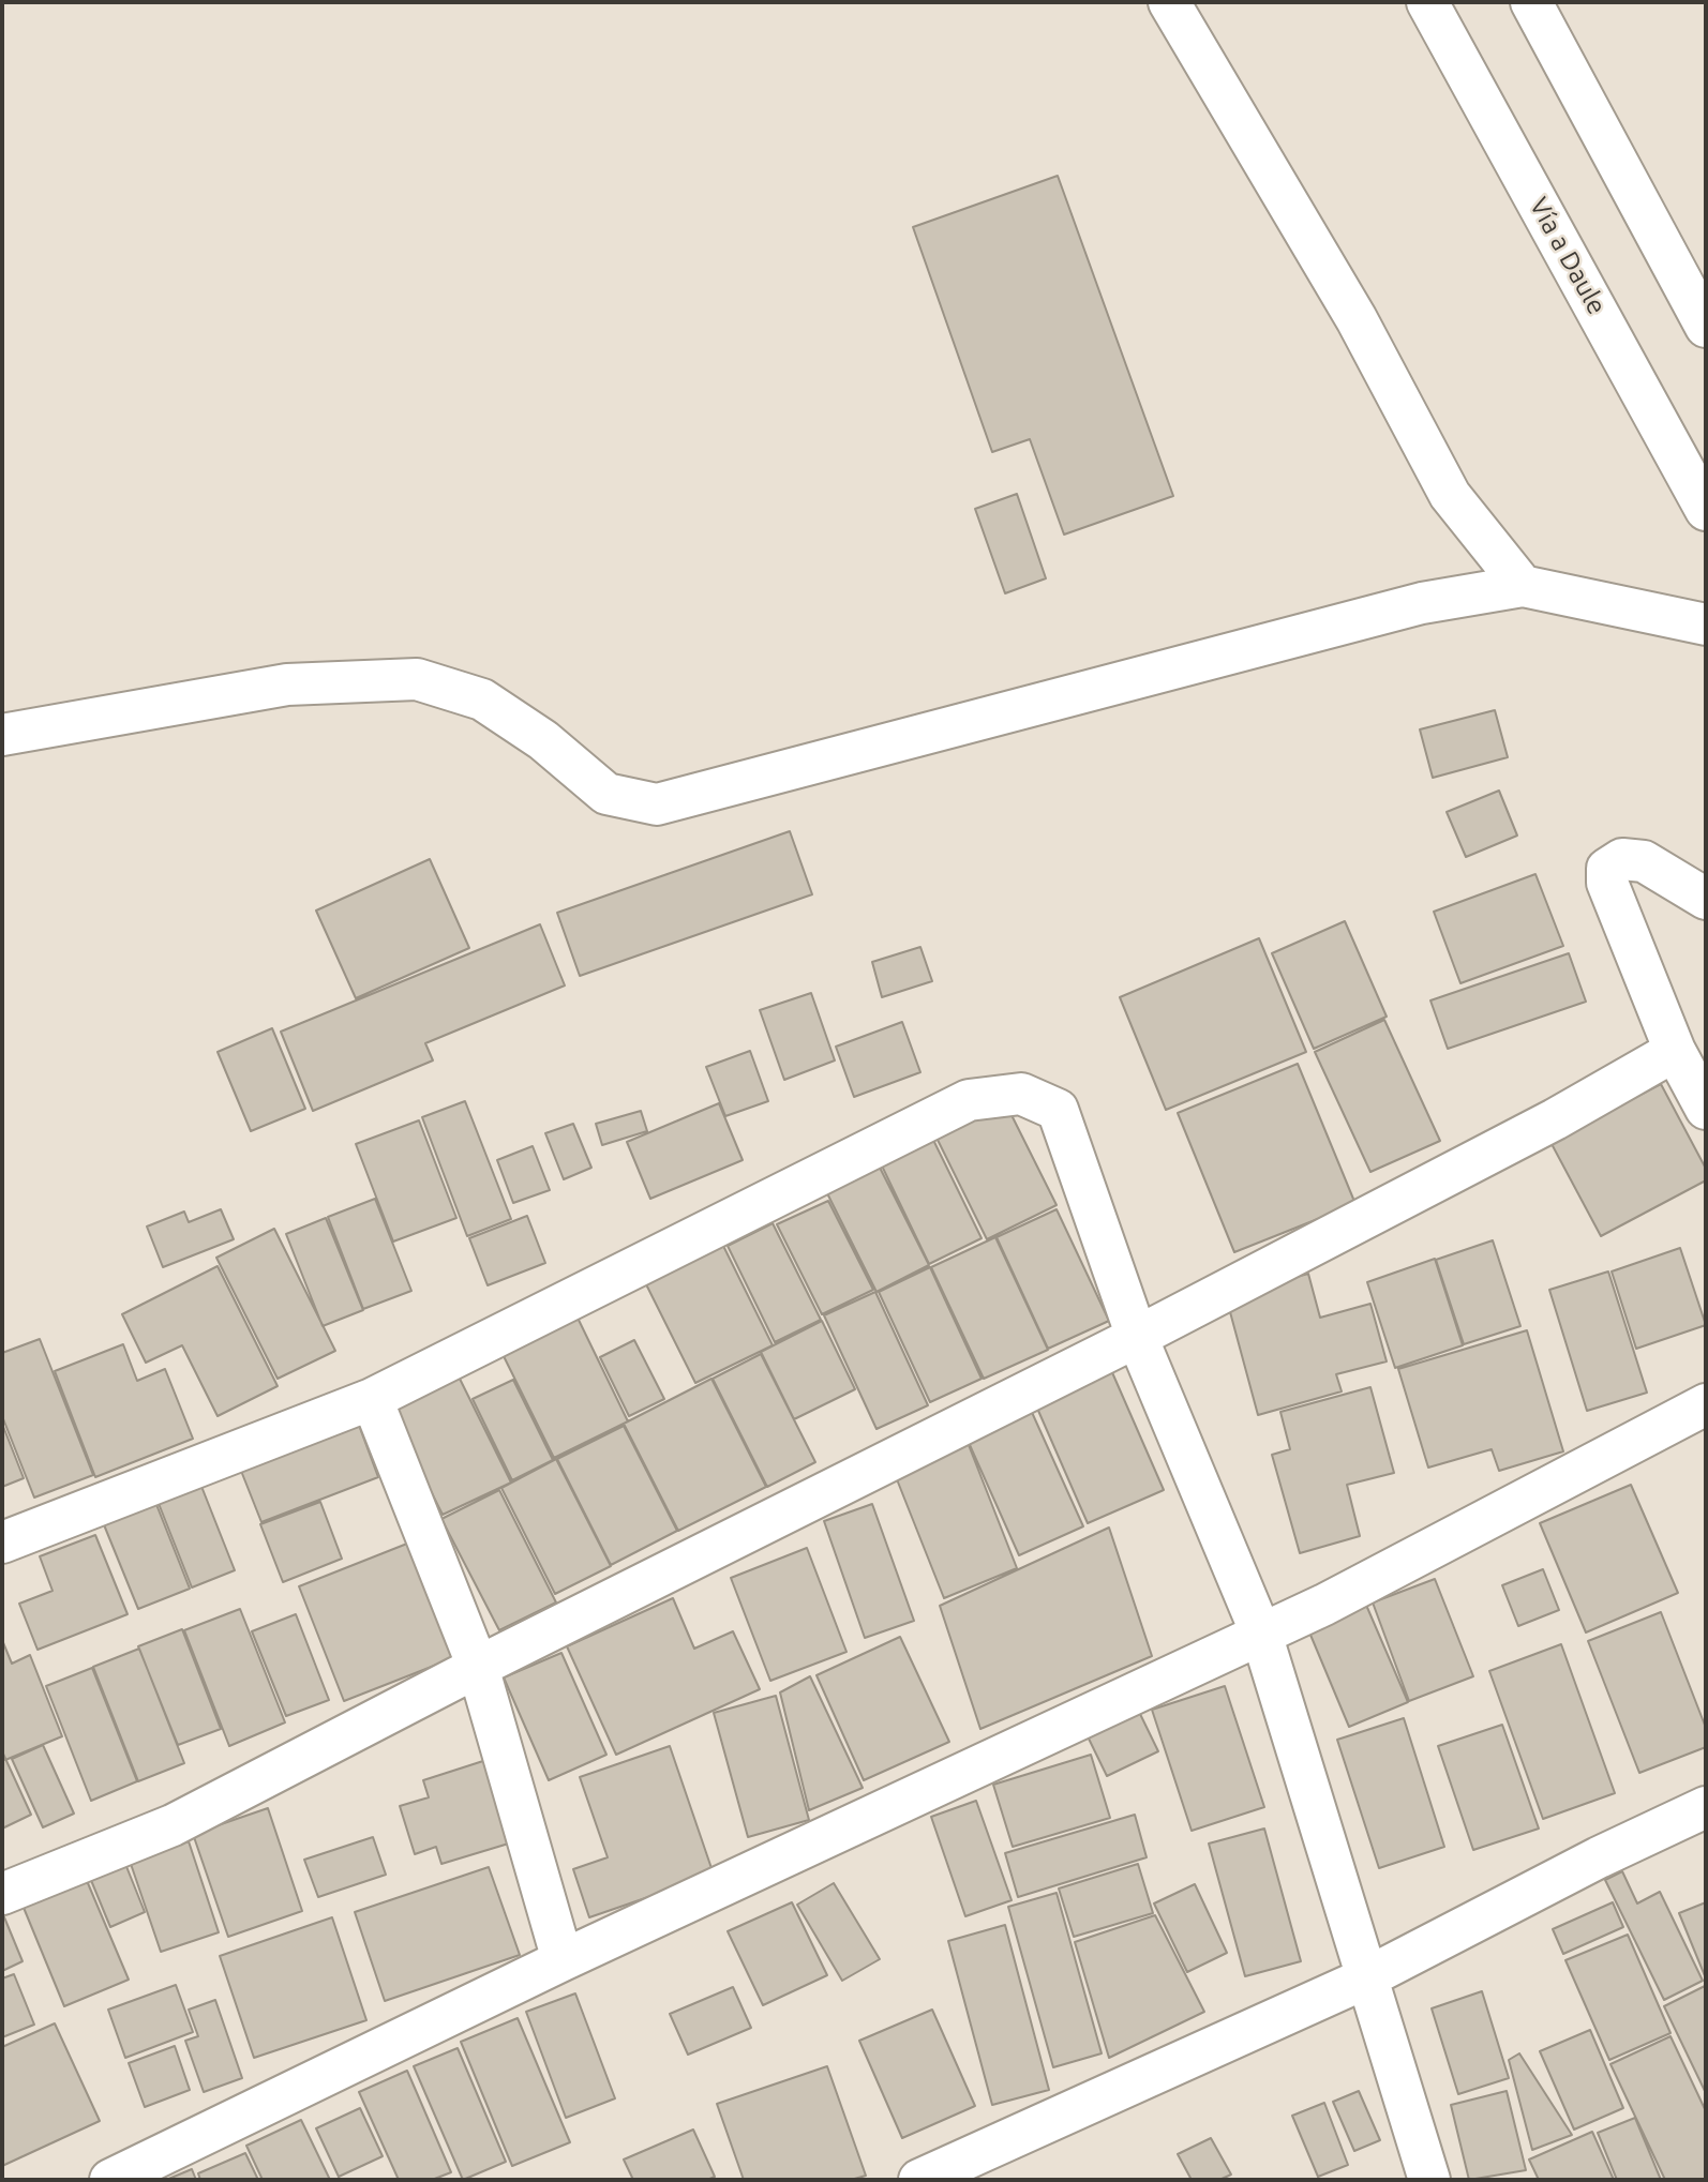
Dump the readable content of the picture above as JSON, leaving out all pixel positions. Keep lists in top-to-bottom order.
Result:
{
  "streets": {
    "main road": ["Vía a Daule"]
  }
}
